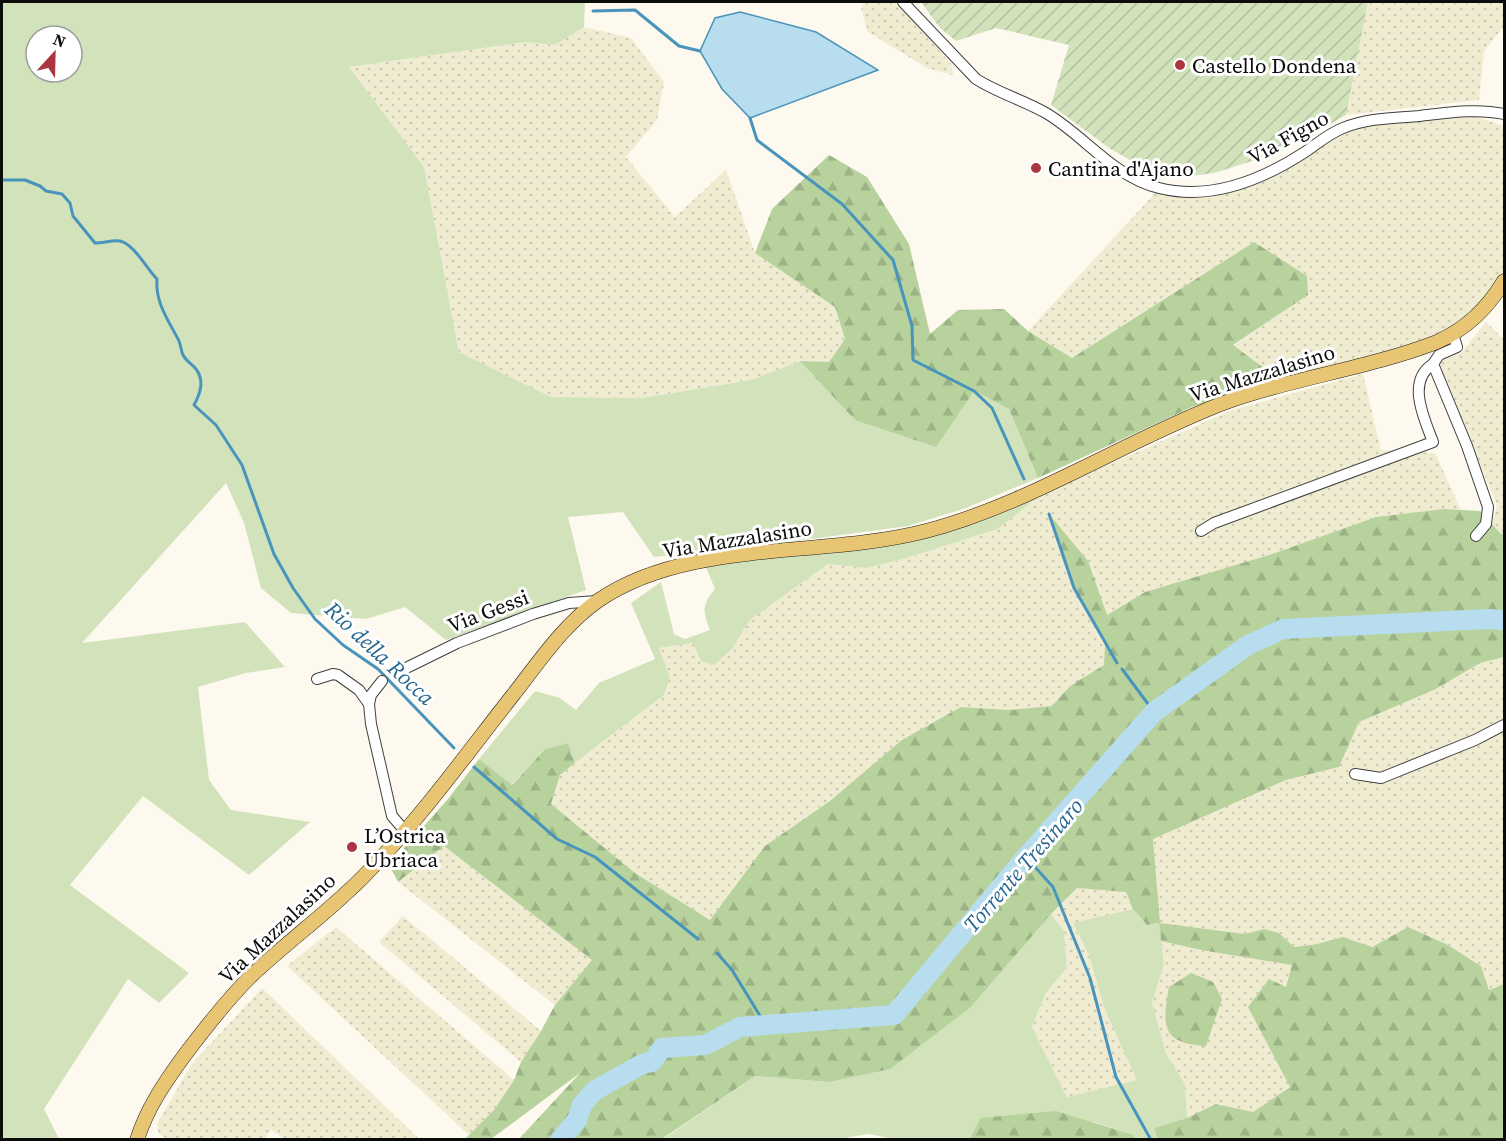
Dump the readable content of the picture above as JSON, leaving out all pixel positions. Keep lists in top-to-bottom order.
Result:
{
  "streets": {
    "main road": ["Via Mazzalasino"],
    "street": ["Via Figno", "Via Gessi"]
  },
  "crossings": [
    ["Via Mazzalasino", "Via Gessi"]
  ],
  "water": ["Rio della Rocca", "Torrente Tresinaro"],
  "places": ["Castello Dondena", "Cantina d'Ajano", "L’Ostrica Ubriaca"],
  "north": "top"
}
